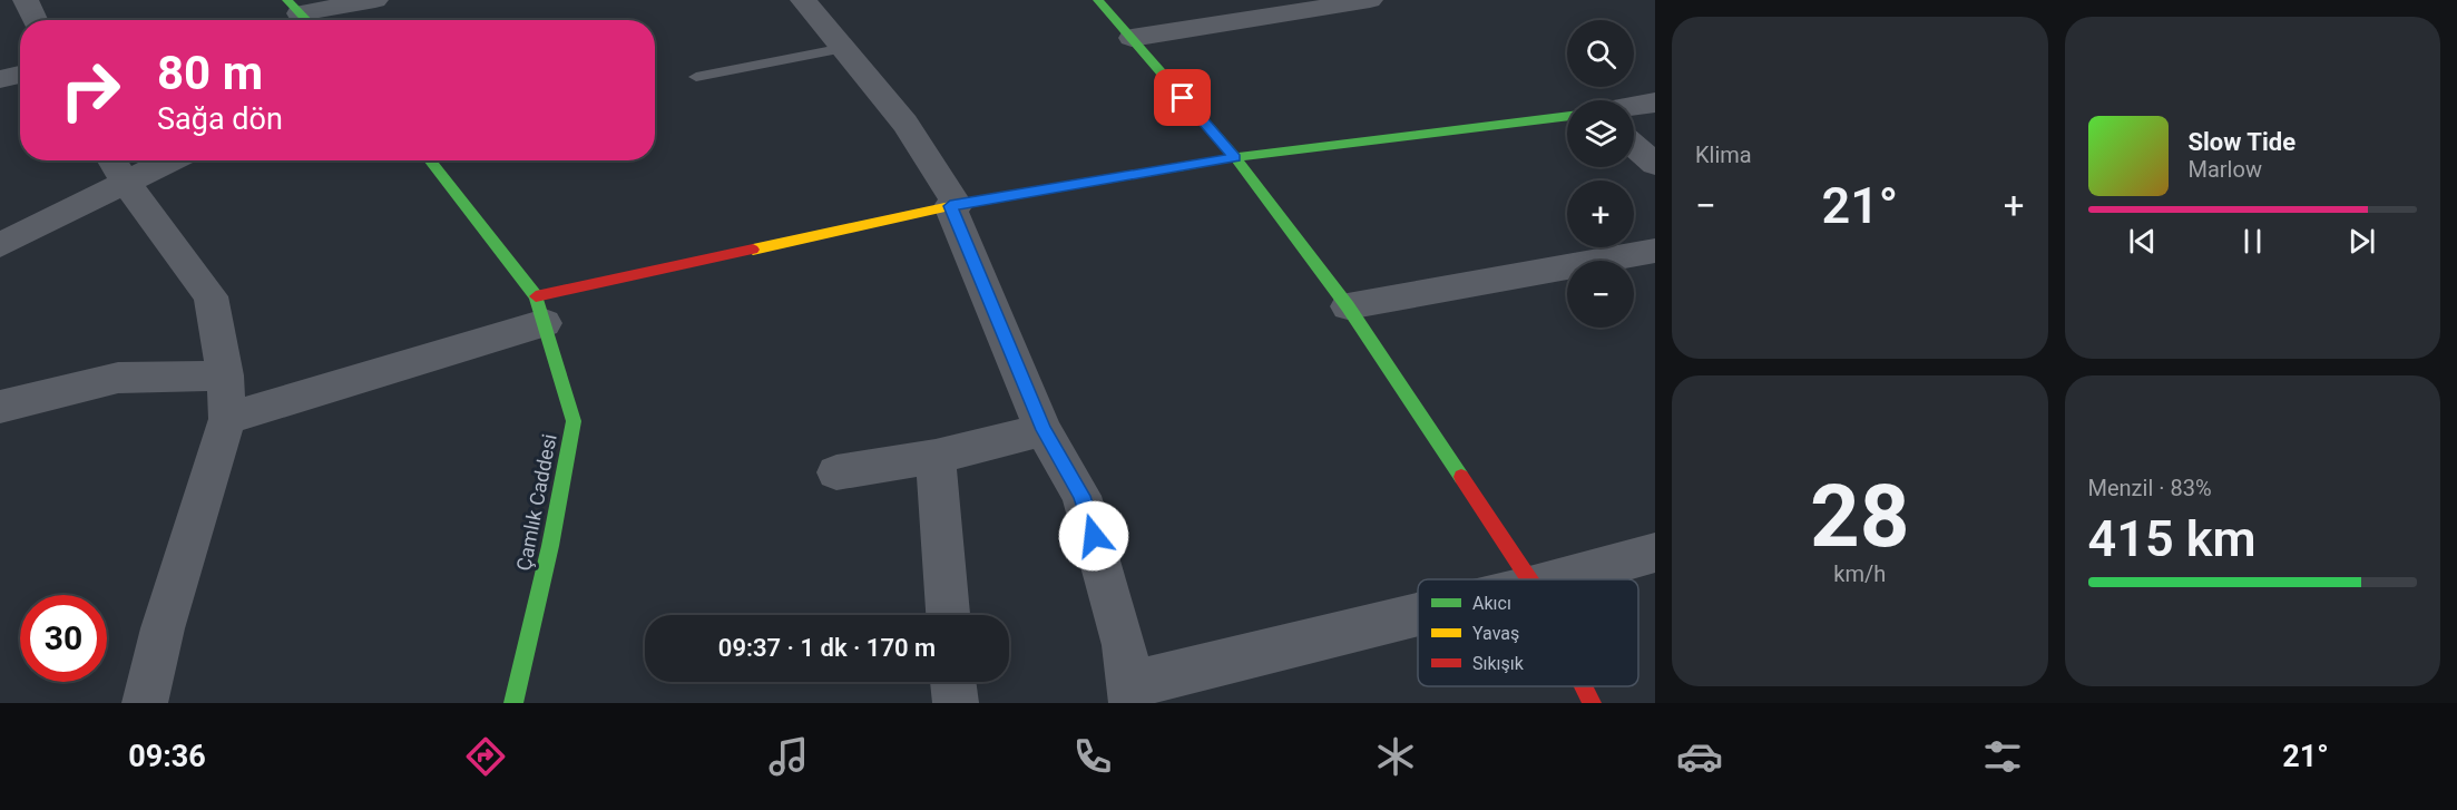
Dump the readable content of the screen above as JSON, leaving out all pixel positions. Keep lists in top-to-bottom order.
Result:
{
  "streets": {
    "street": ["Çamlık Caddesi"]
  },
  "legend": ["Akıcı", "Yavaş", "Sıkışık"],
  "page": {
    "tile": [
      "Klima",
      ["28", "km/h"],
      ["Menzil · 83%", "415 km"]
    ],
    "map_buttons": ["+", "−"],
    "turn": ["80 m", "Sağa dön"],
    "song": ["Slow Tide", "Marlow"],
    "heat": ["−", "21°", "+"],
    "limit": "30",
    "trip": "09:37 · 1 dk · 170 m",
    "tabs": ["09:36", "21°"]
  }
}
